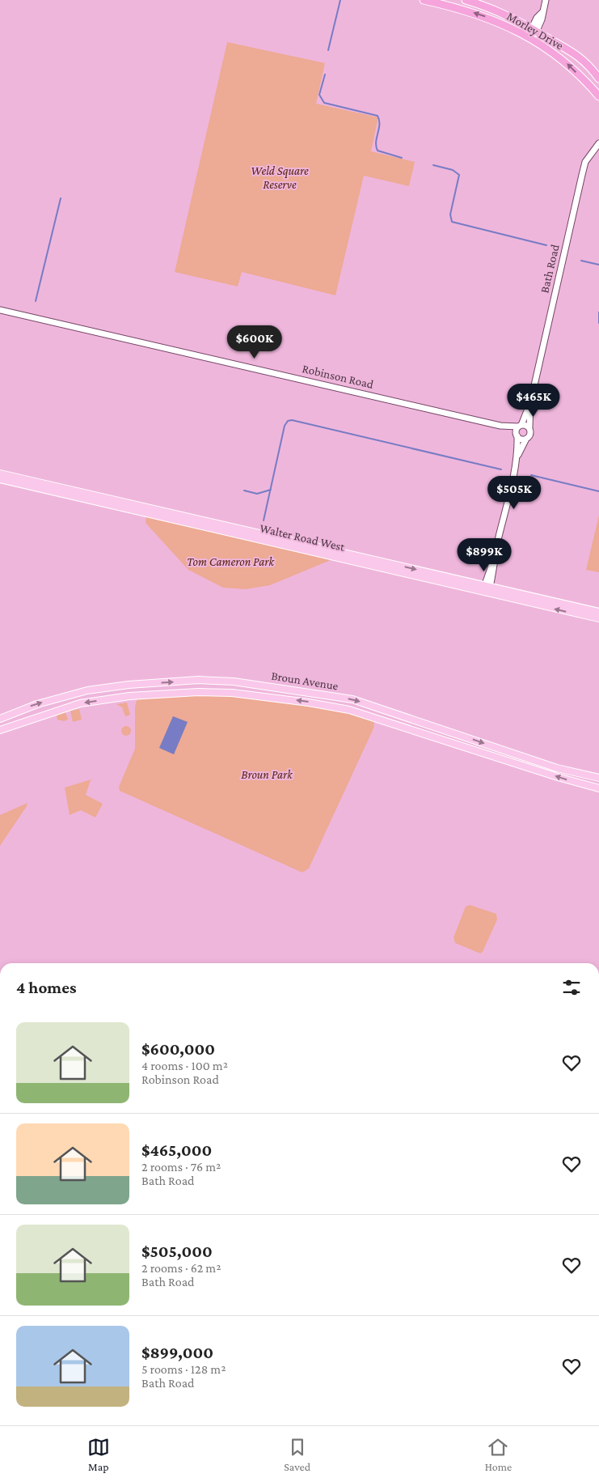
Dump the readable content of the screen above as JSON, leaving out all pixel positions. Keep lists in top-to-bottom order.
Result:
{
  "streets": {
    "highway": ["Morley Drive"],
    "main road": ["Walter Road West", "Broun Avenue"],
    "street": ["Bath Road", "Robinson Road"]
  },
  "crossings": [
    ["Bath Road", "Robinson Road"]
  ],
  "parks": ["Weld Square Reserve", "Tom Cameron Park", "Broun Park"],
  "page": {
    "price": [
      "$600K",
      "$465K",
      "$505K",
      "$899K"
    ],
    "heading": "4 homes",
    "list": [
      {
        "name": "$600,000",
        "note": "4 rooms · 100 m² · Robinson Road"
      },
      {
        "name": "$465,000",
        "note": "2 rooms · 76 m² · Bath Road"
      },
      {
        "name": "$505,000",
        "note": "2 rooms · 62 m² · Bath Road"
      },
      {
        "name": "$899,000",
        "note": "5 rooms · 128 m² · Bath Road"
      }
    ],
    "tabs": ["Map", "Saved", "Home"]
  }
}
